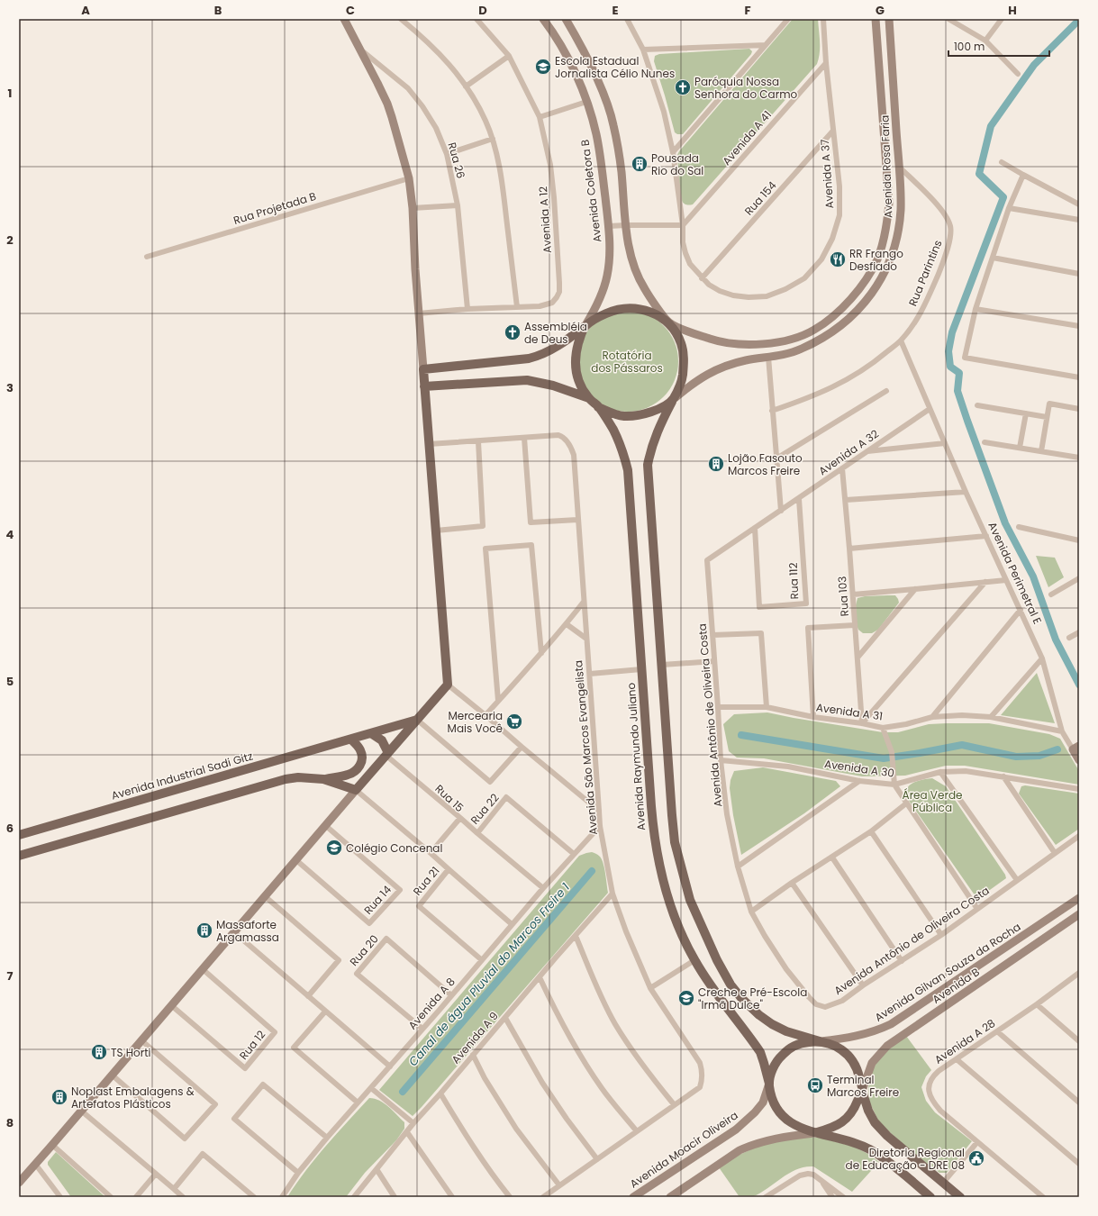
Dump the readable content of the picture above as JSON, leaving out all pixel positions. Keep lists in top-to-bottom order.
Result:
{
  "streets": {
    "main road": ["Avenida Coletora B", "Avenida Raymundo Juliano", "Avenida Industrial Sadi Gitz"],
    "street": [
      "Avenida A 41",
      "Rua 26",
      "Avenida Rosa Faria",
      "Avenida A 37",
      "Rua 154",
      "Rua Projetada B",
      "Avenida A 12",
      "Rua Parintins",
      "Avenida A 32",
      "Avenida Perimetral E",
      "Rua 112",
      "Rua 103",
      "Avenida A 31",
      "Avenida Antônio de Oliveira Costa",
      "Avenida São Marcos Evangelista",
      "Avenida A 30",
      "Rua 15",
      "Rua 22",
      "Rua 21",
      "Rua 14",
      "Rua 20",
      "Avenida Gilvan Souza da Rocha",
      "Avenida B",
      "Avenida A 8",
      "Avenida A 9",
      "Avenida A 28",
      "Rua 12",
      "Avenida Moacir Oliveira"
    ]
  },
  "crossings": [
    ["Avenida A 41", "Avenida A 37"],
    ["Rua 26", "Avenida A 12"],
    ["Avenida Rosa Faria", "Avenida Coletora B"],
    ["Avenida Rosa Faria", "Rua Parintins"],
    ["Avenida Rosa Faria", "Avenida Raymundo Juliano"],
    ["Avenida A 37", "Rua 154"],
    ["Avenida Coletora B", "Avenida Raymundo Juliano"],
    ["Rua Parintins", "Avenida Perimetral E"],
    ["Avenida A 32", "Avenida Perimetral E"],
    ["Avenida A 32", "Rua 112"],
    ["Avenida A 32", "Rua 103"],
    ["Avenida A 32", "Avenida Antônio de Oliveira Costa"],
    ["Avenida Perimetral E", "Avenida A 31"],
    ["Rua 103", "Avenida A 31"],
    ["Avenida A 31", "Avenida Antônio de Oliveira Costa"],
    ["Avenida Antônio de Oliveira Costa", "Avenida A 30"],
    ["Avenida São Marcos Evangelista", "Avenida A 8"],
    ["Avenida São Marcos Evangelista", "Avenida A 9"],
    ["Avenida Raymundo Juliano", "Avenida Gilvan Souza da Rocha"],
    ["Avenida Raymundo Juliano", "Avenida B"],
    ["Avenida Raymundo Juliano", "Avenida Moacir Oliveira"],
    ["Rua 22", "Avenida A 8"],
    ["Rua 21", "Avenida A 8"],
    ["Rua 20", "Avenida A 8"],
    ["Avenida Gilvan Souza da Rocha", "Avenida B"],
    ["Avenida Gilvan Souza da Rocha", "Avenida Moacir Oliveira"],
    ["Avenida B", "Avenida Moacir Oliveira"]
  ],
  "water": ["Canal de água Pluvial do Marcos Freire 1"],
  "parks": ["Rotatória dos Pássaros", "Área Verde Pública"],
  "places": {
    "school or university": ["Escola Estadual Jornalista Célio Nunes", "Colégio Concenal", "Creche e Pré-Escola \"Irmã Dulce\""],
    "church": ["Paróquia Nossa Senhora do Carmo", "Assembléia de Deus"],
    "building": [
      "Pousada Rio do Sal",
      "Lojão Fasouto Marcos Freire",
      "Massaforte Argamassa",
      "TS Horti",
      "Noplast Embalagens & Artefatos Plásticos"
    ],
    "restaurant": ["RR Frango Desfiado"],
    "supermarket": ["Mercearia Mais Você"],
    "bus stop": ["Terminal Marcos Freire"],
    "public building": ["Diretoria Regional de Educação - DRE 08"]
  },
  "scale_bar": "100 m",
  "grid": {
    "columns": [
      "A",
      "B",
      "C",
      "D",
      "E",
      "F",
      "G",
      "H"
    ],
    "rows": [
      "1",
      "2",
      "3",
      "4",
      "5",
      "6",
      "7",
      "8"
    ]
  }
}
